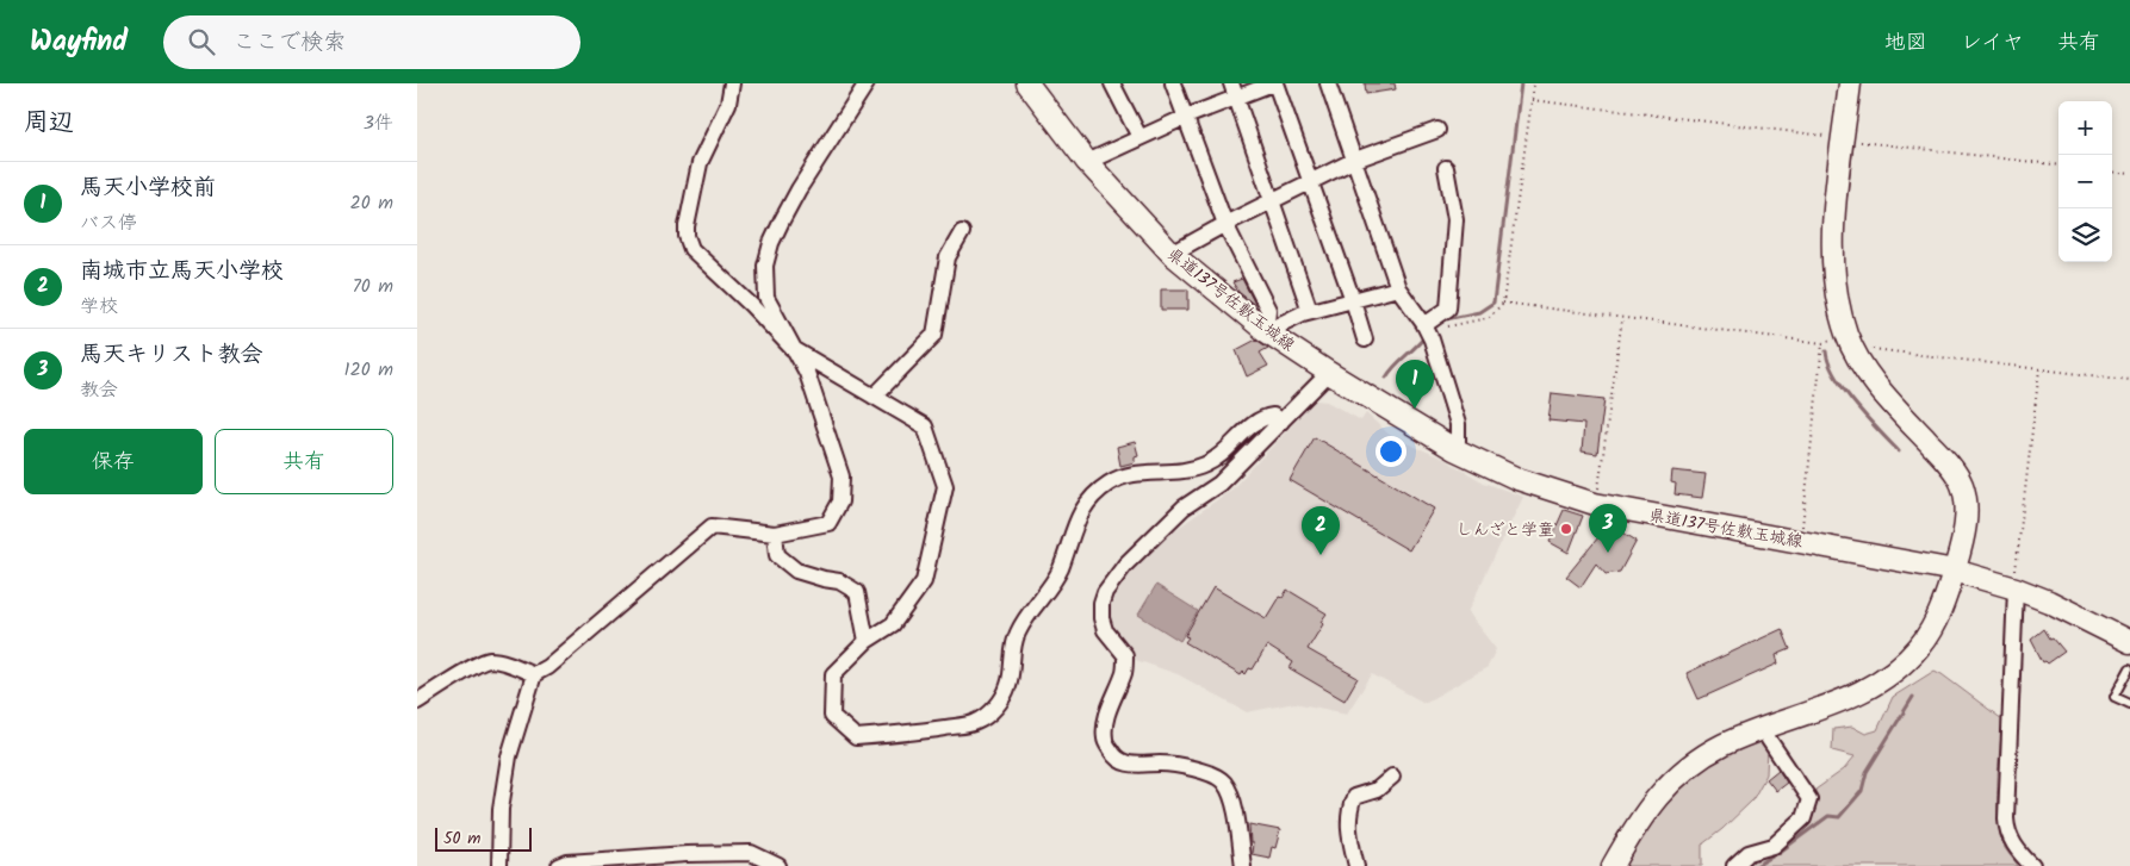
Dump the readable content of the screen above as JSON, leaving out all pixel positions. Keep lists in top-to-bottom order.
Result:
{
  "streets": {
    "main road": ["県道137号佐敷玉城線"]
  },
  "places": ["しんざと学童"],
  "scale_bar": "50 m",
  "page": {
    "header": "Wayfind",
    "search": "ここで検索",
    "nav": ["地図", "レイヤ", "共有"],
    "heading": ["周辺", "3件"],
    "map_buttons": ["+", "−"],
    "list": [
      {
        "mark": "1",
        "name": "馬天小学校前",
        "note": "バス停",
        "value": "20 m"
      },
      {
        "mark": "2",
        "name": "南城市立馬天小学校",
        "note": "学校",
        "value": "70 m"
      },
      {
        "mark": "3",
        "name": "馬天キリスト教会",
        "note": "教会",
        "value": "120 m"
      }
    ],
    "pins": ["1", "3", "2"],
    "buttons": ["保存", "共有"],
    "scale": "50 m"
  }
}
